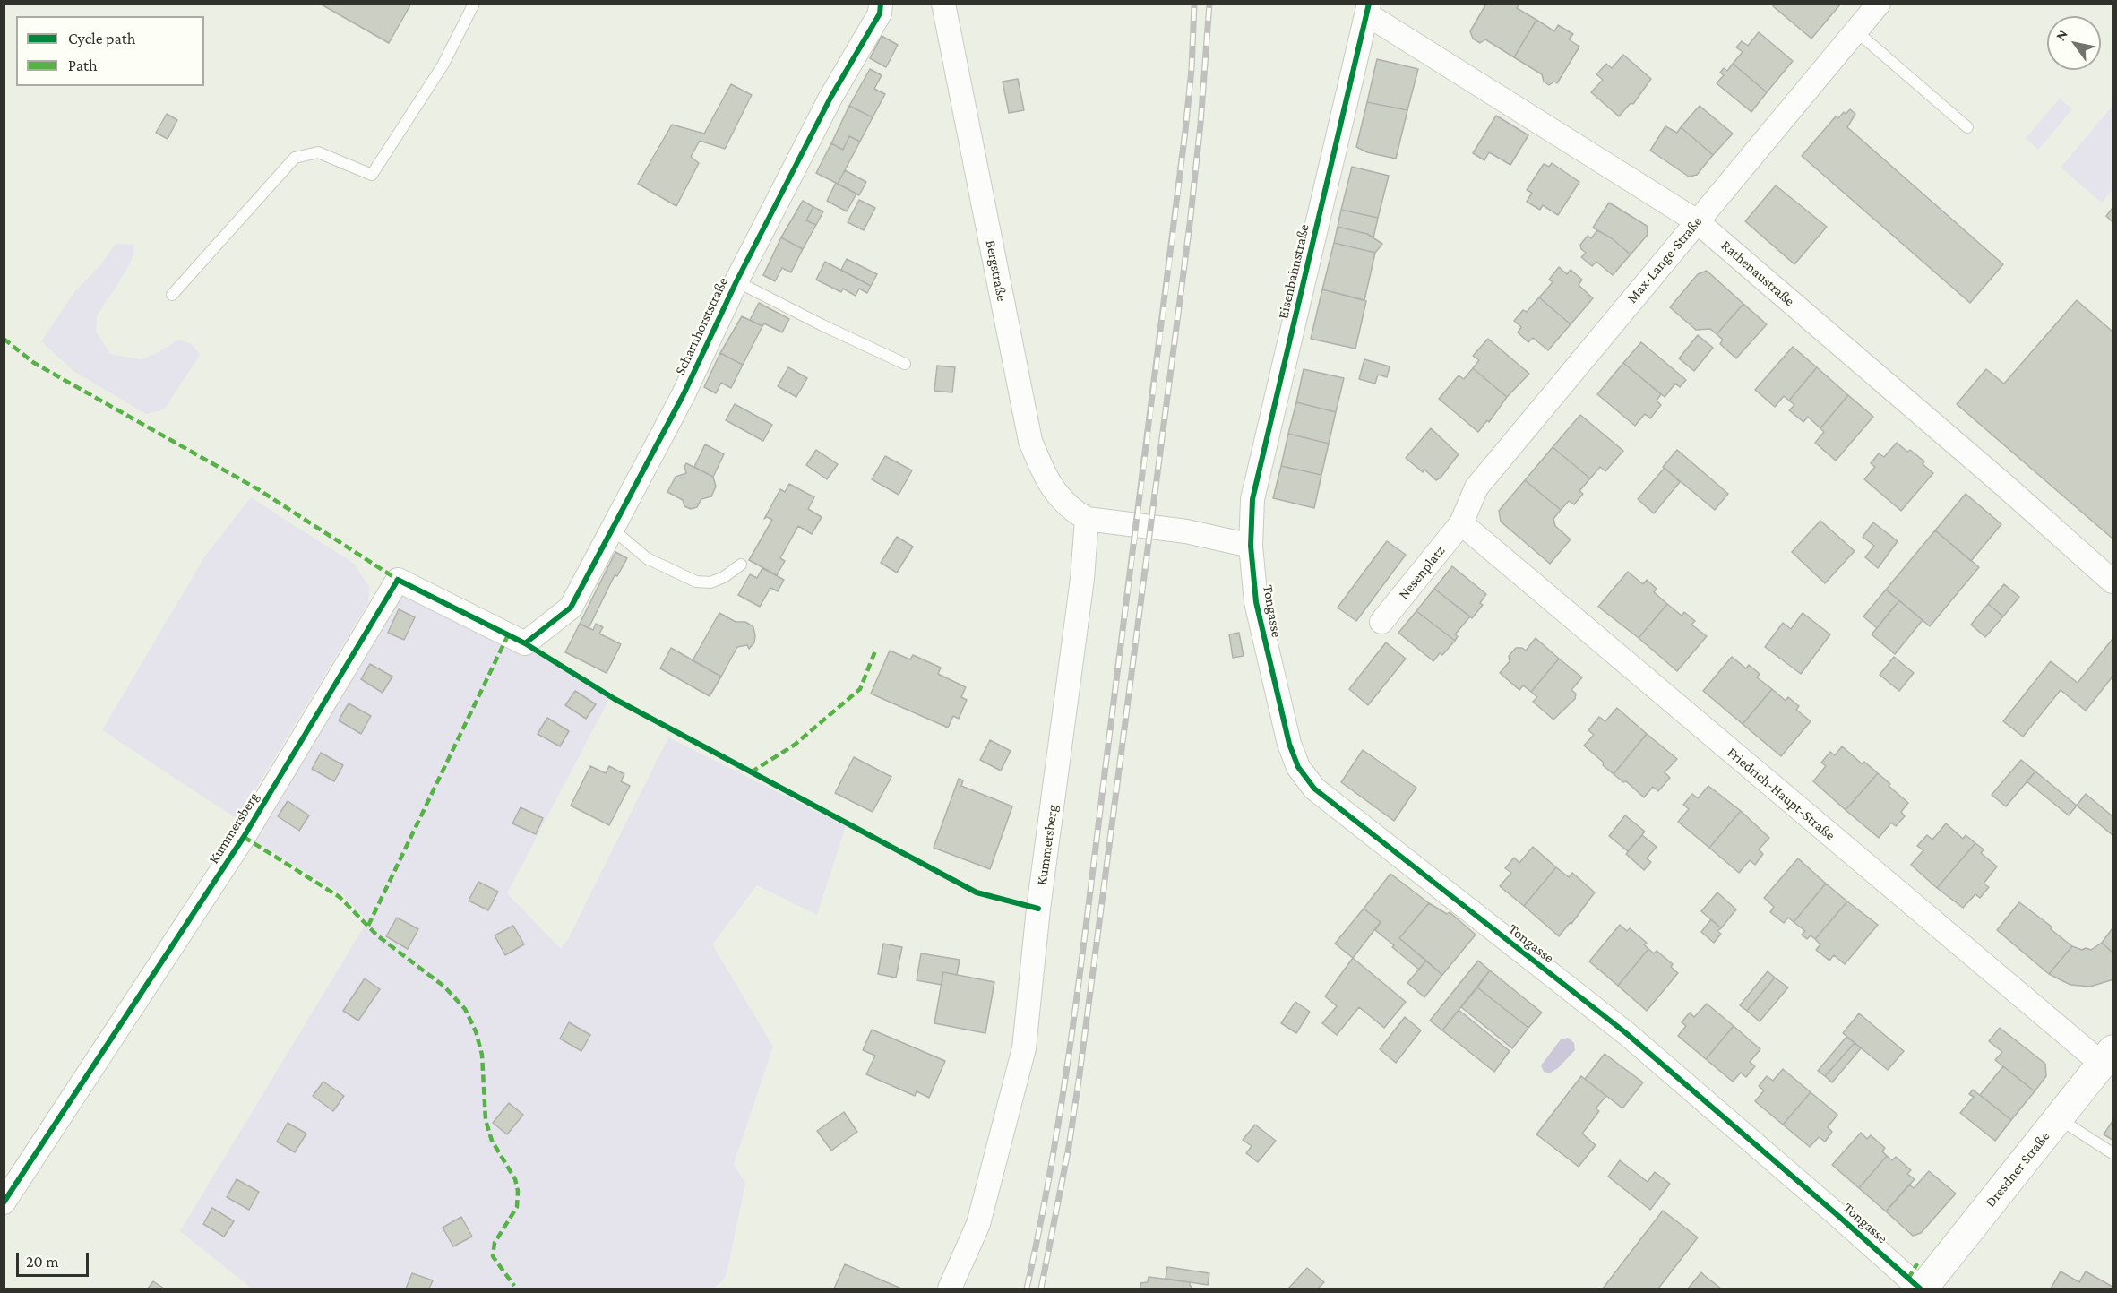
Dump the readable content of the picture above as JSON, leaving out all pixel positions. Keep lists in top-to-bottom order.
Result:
{
  "streets": {
    "main road": ["Dresdner Straße"],
    "street": [
      "Max-Lange-Straße",
      "Bergstraße",
      "Eisenbahnstraße",
      "Rathenaustraße",
      "Scharnhorststraße",
      "Nesenplatz",
      "Tongasse",
      "Friedrich-Haupt-Straße",
      "Kummersberg"
    ]
  },
  "crossings": [
    ["Max-Lange-Straße", "Rathenaustraße"],
    ["Max-Lange-Straße", "Nesenplatz"],
    ["Max-Lange-Straße", "Friedrich-Haupt-Straße"],
    ["Bergstraße", "Kummersberg"],
    ["Eisenbahnstraße", "Rathenaustraße"],
    ["Eisenbahnstraße", "Tongasse"],
    ["Scharnhorststraße", "Kummersberg"],
    ["Nesenplatz", "Friedrich-Haupt-Straße"],
    ["Tongasse", "Dresdner Straße"],
    ["Friedrich-Haupt-Straße", "Dresdner Straße"]
  ],
  "legend": ["Cycle path", "Path"],
  "scale_bar": "20 m",
  "north": "top left"
}
